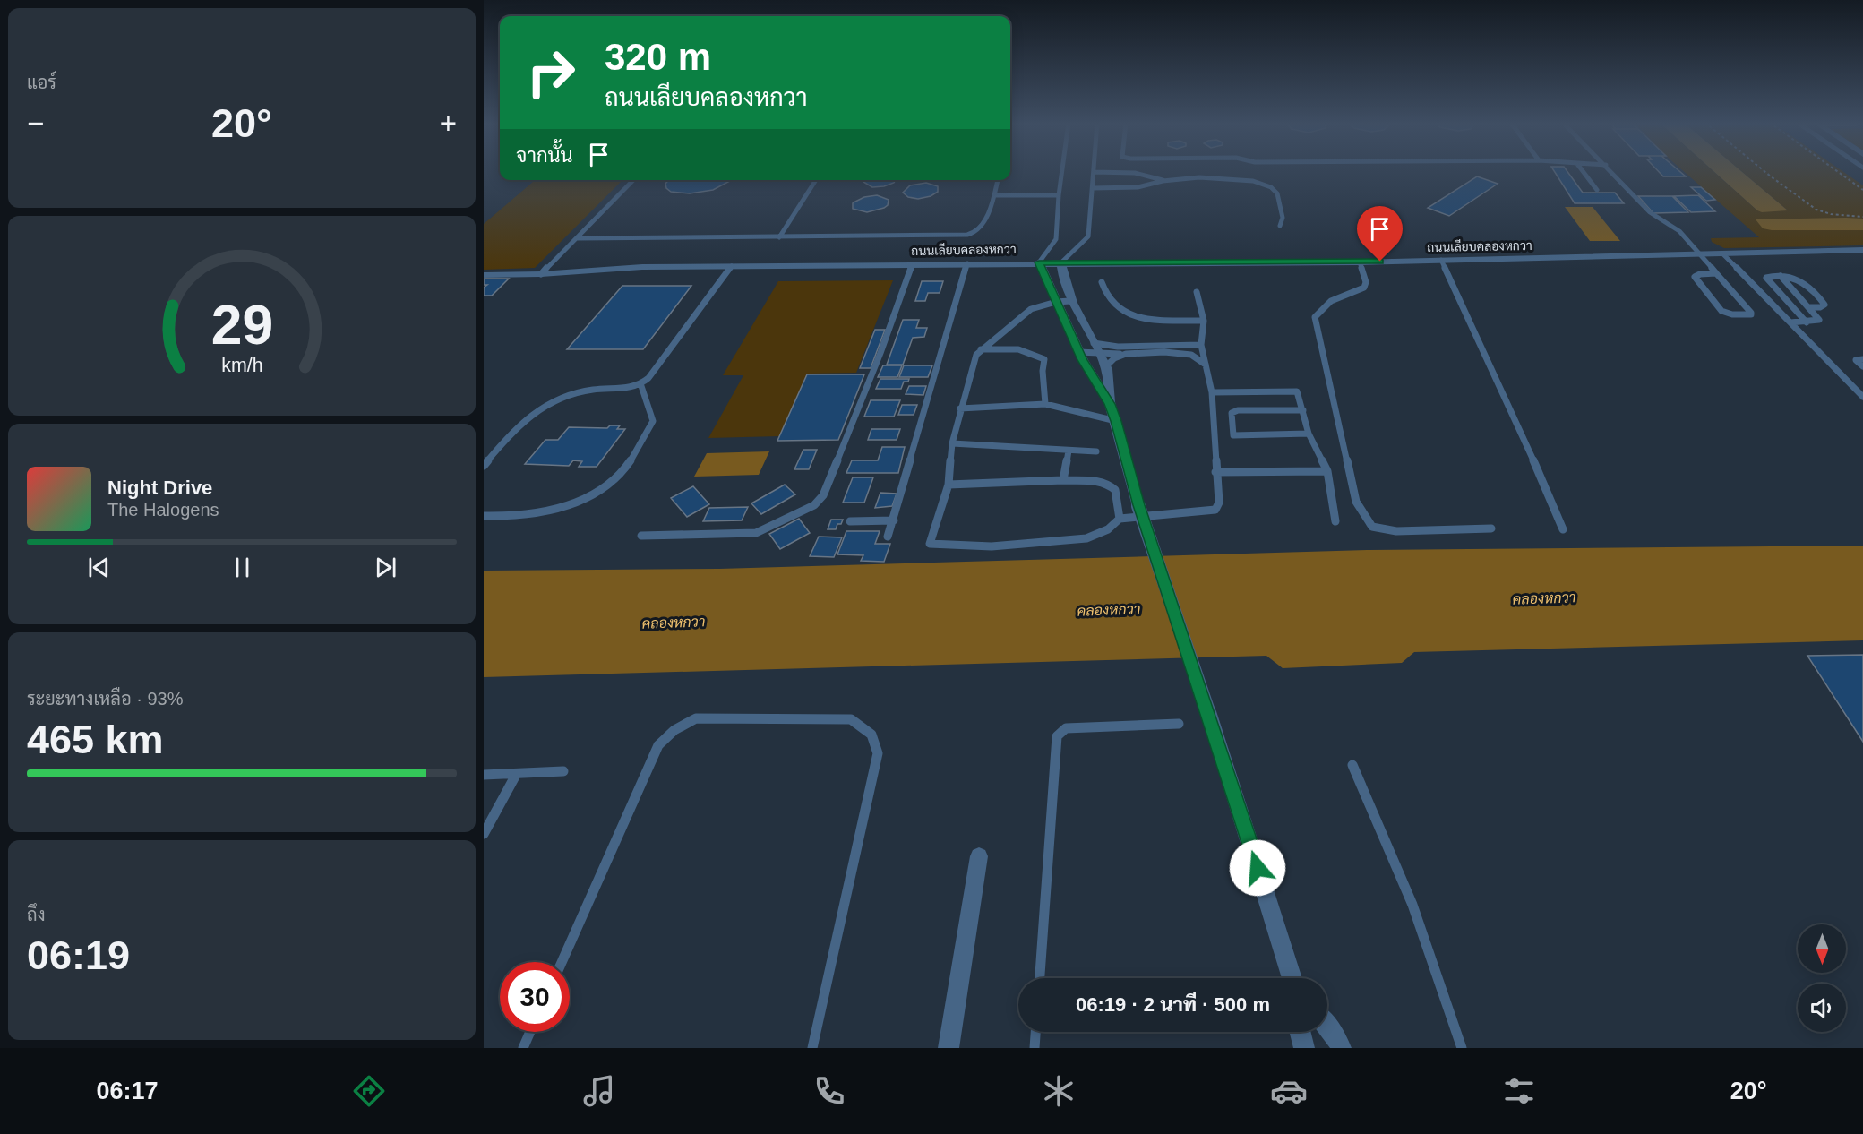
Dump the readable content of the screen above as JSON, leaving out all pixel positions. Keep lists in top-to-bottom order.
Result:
{
  "streets": {
    "street": ["ถนนเลียบคลองหกวา"]
  },
  "water": ["คลองหกวา"],
  "north": "bottom",
  "page": {
    "tile": [
      "แอร์",
      ["ระยะทางเหลือ · 93%", "465 km"],
      ["ถึง", "06:19"]
    ],
    "turn": ["320 m", "ถนนเลียบคลองหกวา"],
    "heat": ["−", "20°", "+"],
    "then": "จากนั้น",
    "song": ["Night Drive", "The Halogens"],
    "limit": "30",
    "trip": "06:19 · 2 นาที · 500 m",
    "tabs": ["06:17", "20°"],
    "gauge": ["29", "km/h"]
  }
}
